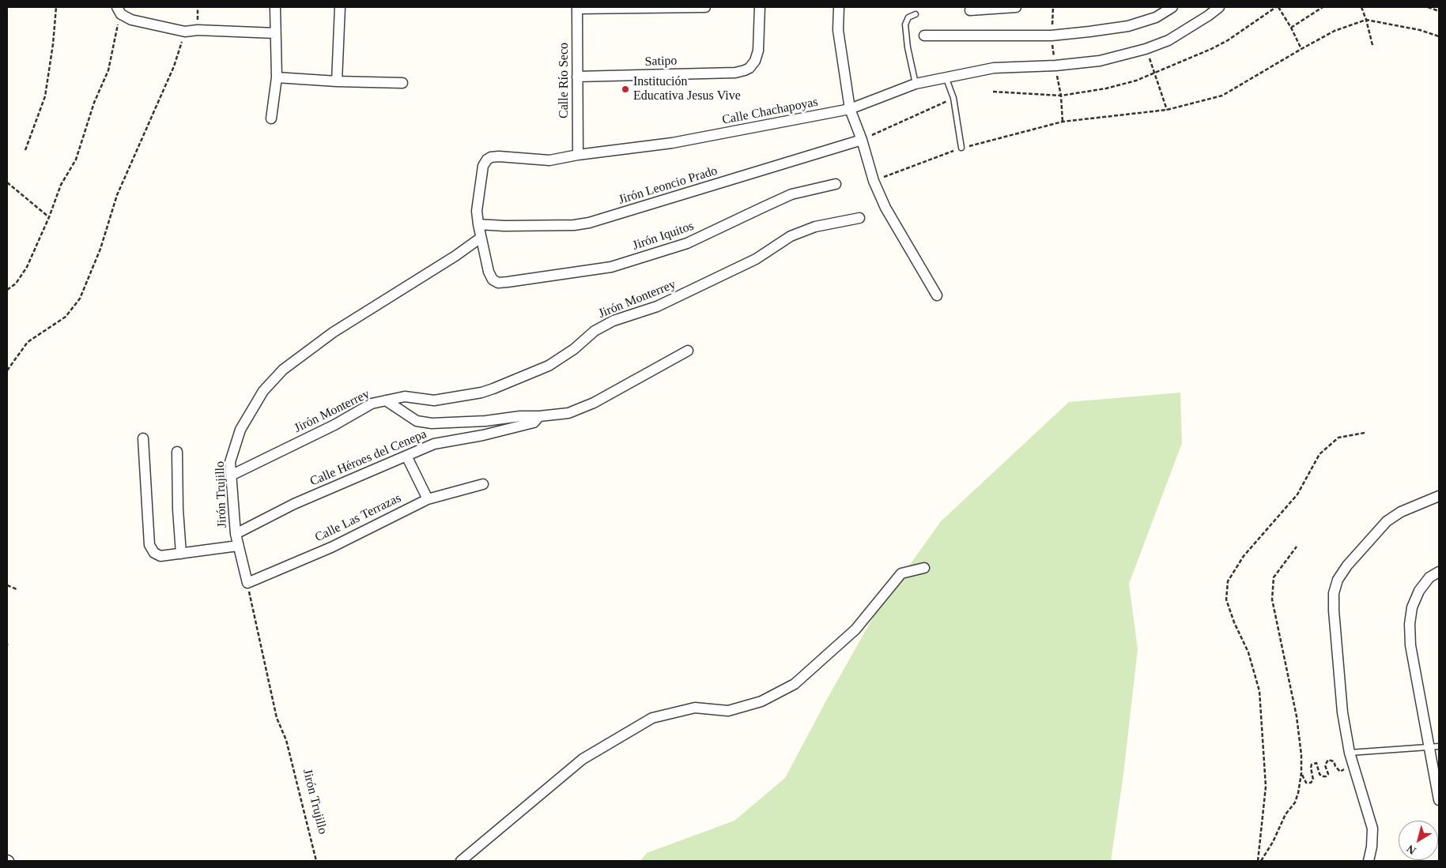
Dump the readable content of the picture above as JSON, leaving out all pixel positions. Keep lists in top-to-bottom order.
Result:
{
  "streets": {
    "street": [
      "Satipo",
      "Calle Río Seco",
      "Calle Chachapoyas",
      "Jirón Leoncio Prado",
      "Jirón Iquitos",
      "Jirón Monterrey",
      "Calle Héroes del Cenepa",
      "Jirón Trujillo",
      "Calle Las Terrazas"
    ]
  },
  "crossings": [
    ["Satipo", "Calle Río Seco"],
    ["Calle Río Seco", "Calle Chachapoyas"],
    ["Calle Chachapoyas", "Jirón Leoncio Prado"],
    ["Jirón Iquitos", "Jirón Trujillo"],
    ["Jirón Monterrey", "Calle Héroes del Cenepa"],
    ["Jirón Monterrey", "Jirón Trujillo"],
    ["Calle Héroes del Cenepa", "Jirón Trujillo"],
    ["Jirón Trujillo", "Calle Las Terrazas"]
  ],
  "places": ["Institución Educativa Jesus Vive"],
  "north": "bottom left"
}
